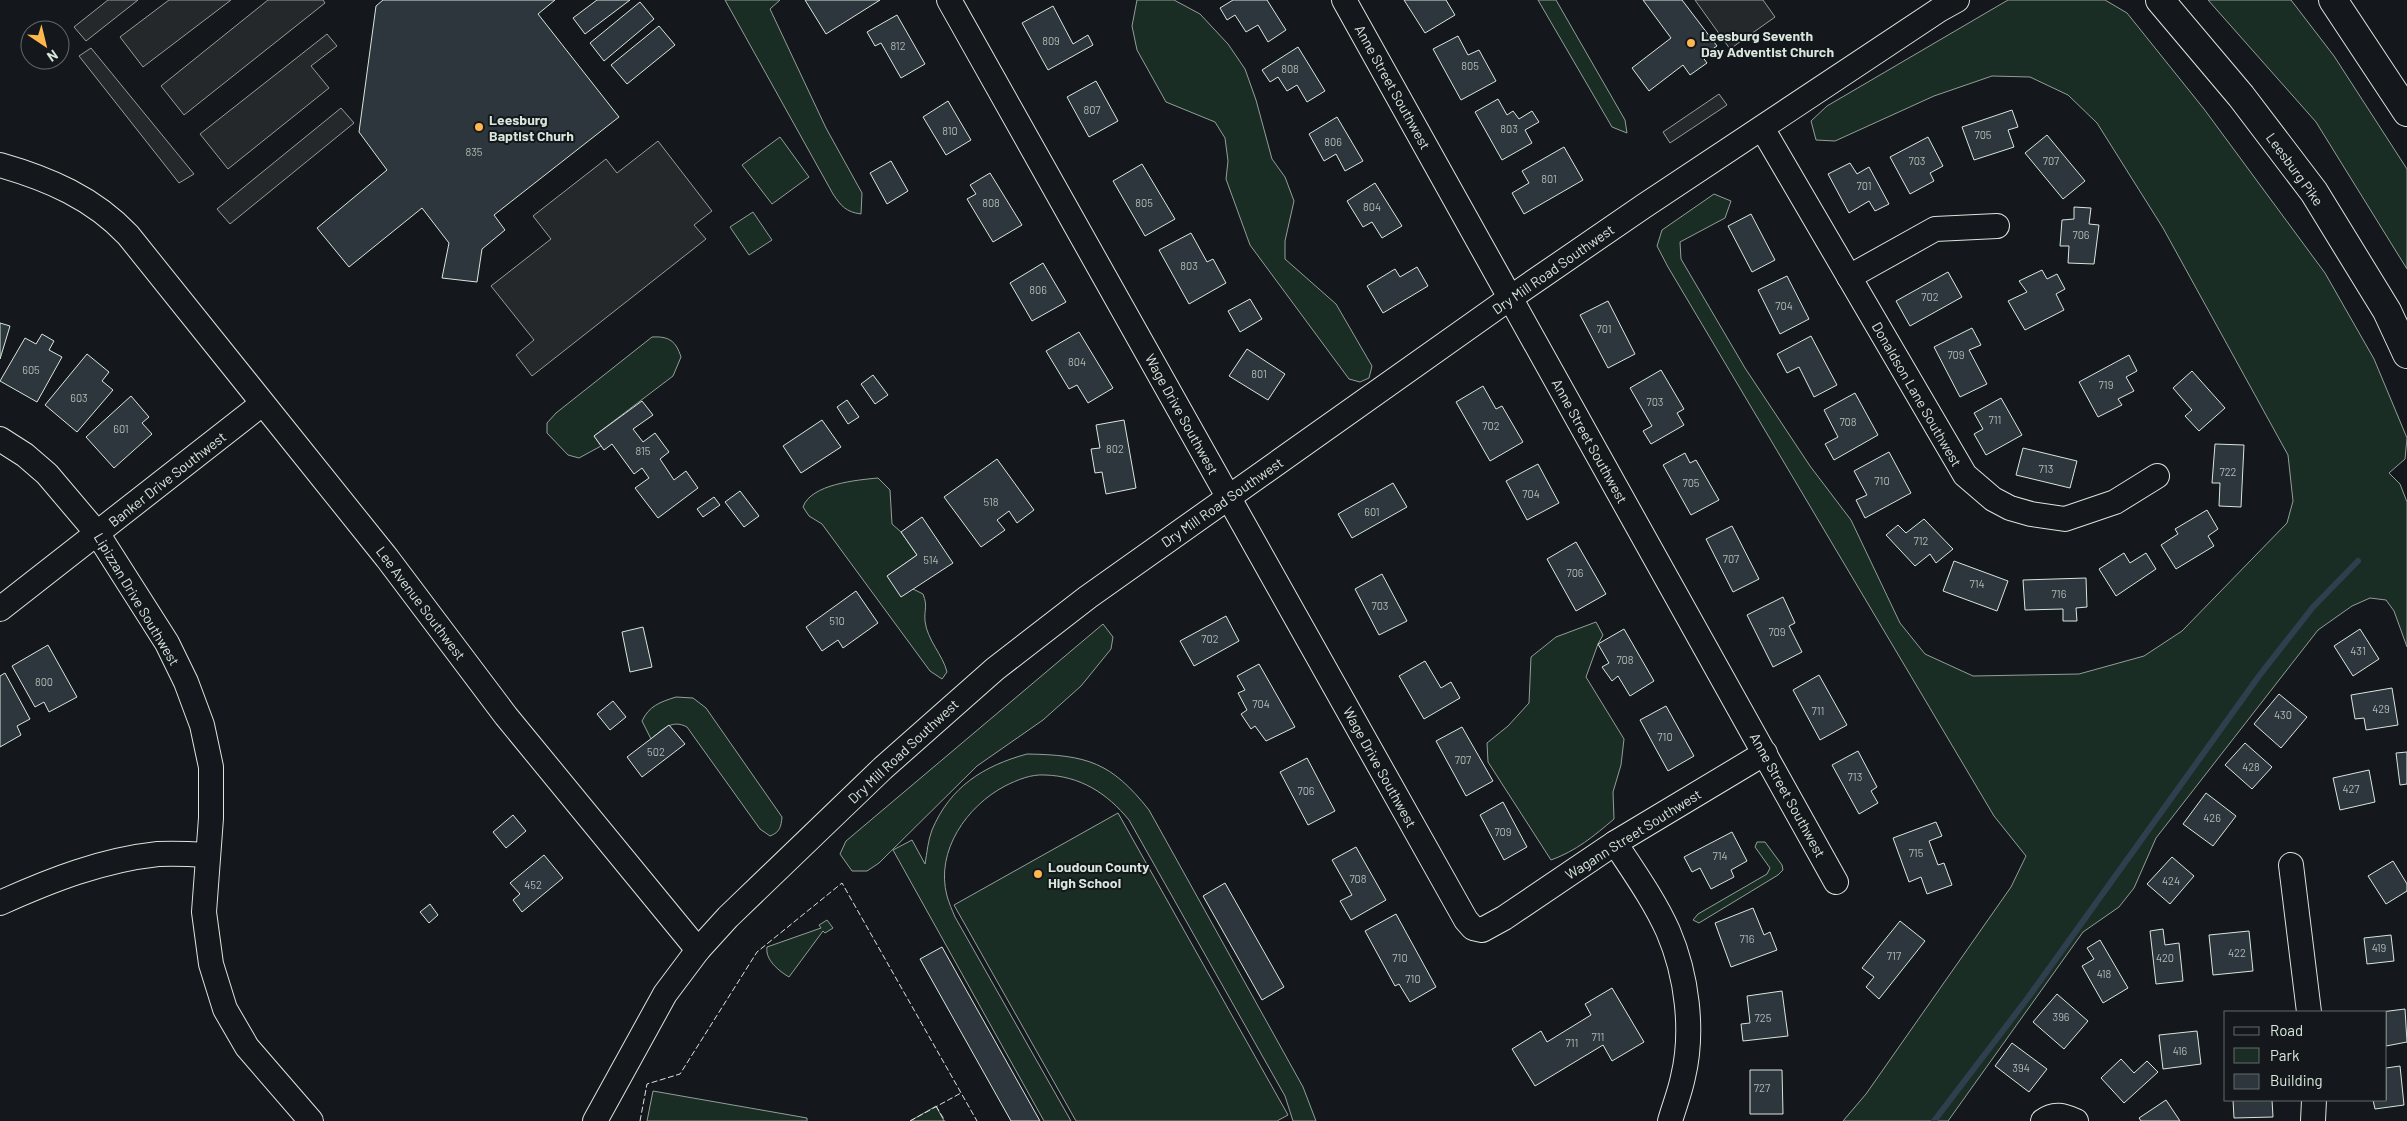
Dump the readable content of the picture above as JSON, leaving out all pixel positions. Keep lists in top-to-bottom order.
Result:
{
  "streets": {
    "highway": ["Leesburg Pike"],
    "street": [
      "Anne Street Southwest",
      "Dry Mill Road Southwest",
      "Donaldson Lane Southwest",
      "Wage Drive Southwest",
      "Banker Drive Southwest",
      "Lipizzan Drive Southwest",
      "Lee Avenue Southwest",
      "Wagann Street Southwest"
    ]
  },
  "crossings": [
    ["Anne Street Southwest", "Dry Mill Road Southwest"],
    ["Anne Street Southwest", "Wagann Street Southwest"],
    ["Dry Mill Road Southwest", "Donaldson Lane Southwest"],
    ["Dry Mill Road Southwest", "Wage Drive Southwest"],
    ["Dry Mill Road Southwest", "Lee Avenue Southwest"],
    ["Wage Drive Southwest", "Wagann Street Southwest"],
    ["Banker Drive Southwest", "Lipizzan Drive Southwest"],
    ["Banker Drive Southwest", "Lee Avenue Southwest"]
  ],
  "places": ["Leesburg Seventh Day Adventist Church", "Leesburg Baptist Churh", "Loudoun County High School"],
  "house_numbers": [
    "809",
    "812",
    "805",
    "808",
    "807",
    "803",
    "810",
    "705",
    "806",
    "835",
    "703",
    "707",
    "801",
    "701",
    "808",
    "805",
    "804",
    "706",
    "803",
    "806",
    "702",
    "704",
    "701",
    "709",
    "804",
    "605",
    "801",
    "719",
    "603",
    "703",
    "711",
    "708",
    "702",
    "601",
    "802",
    "815",
    "713",
    "722",
    "710",
    "705",
    "704",
    "518",
    "601",
    "712",
    "707",
    "514",
    "706",
    "714",
    "716",
    "703",
    "510",
    "709",
    "702",
    "431",
    "708",
    "800",
    "704",
    "429",
    "711",
    "430",
    "710",
    "502",
    "707",
    "428",
    "713",
    "427",
    "706",
    "426",
    "709",
    "715",
    "714",
    "708",
    "424",
    "452",
    "716",
    "419",
    "422",
    "717",
    "710",
    "420",
    "418",
    "710",
    "396",
    "725",
    "711",
    "711",
    "416",
    "394",
    "727"
  ],
  "legend": ["Road", "Park", "Building"],
  "north": "bottom right"
}
